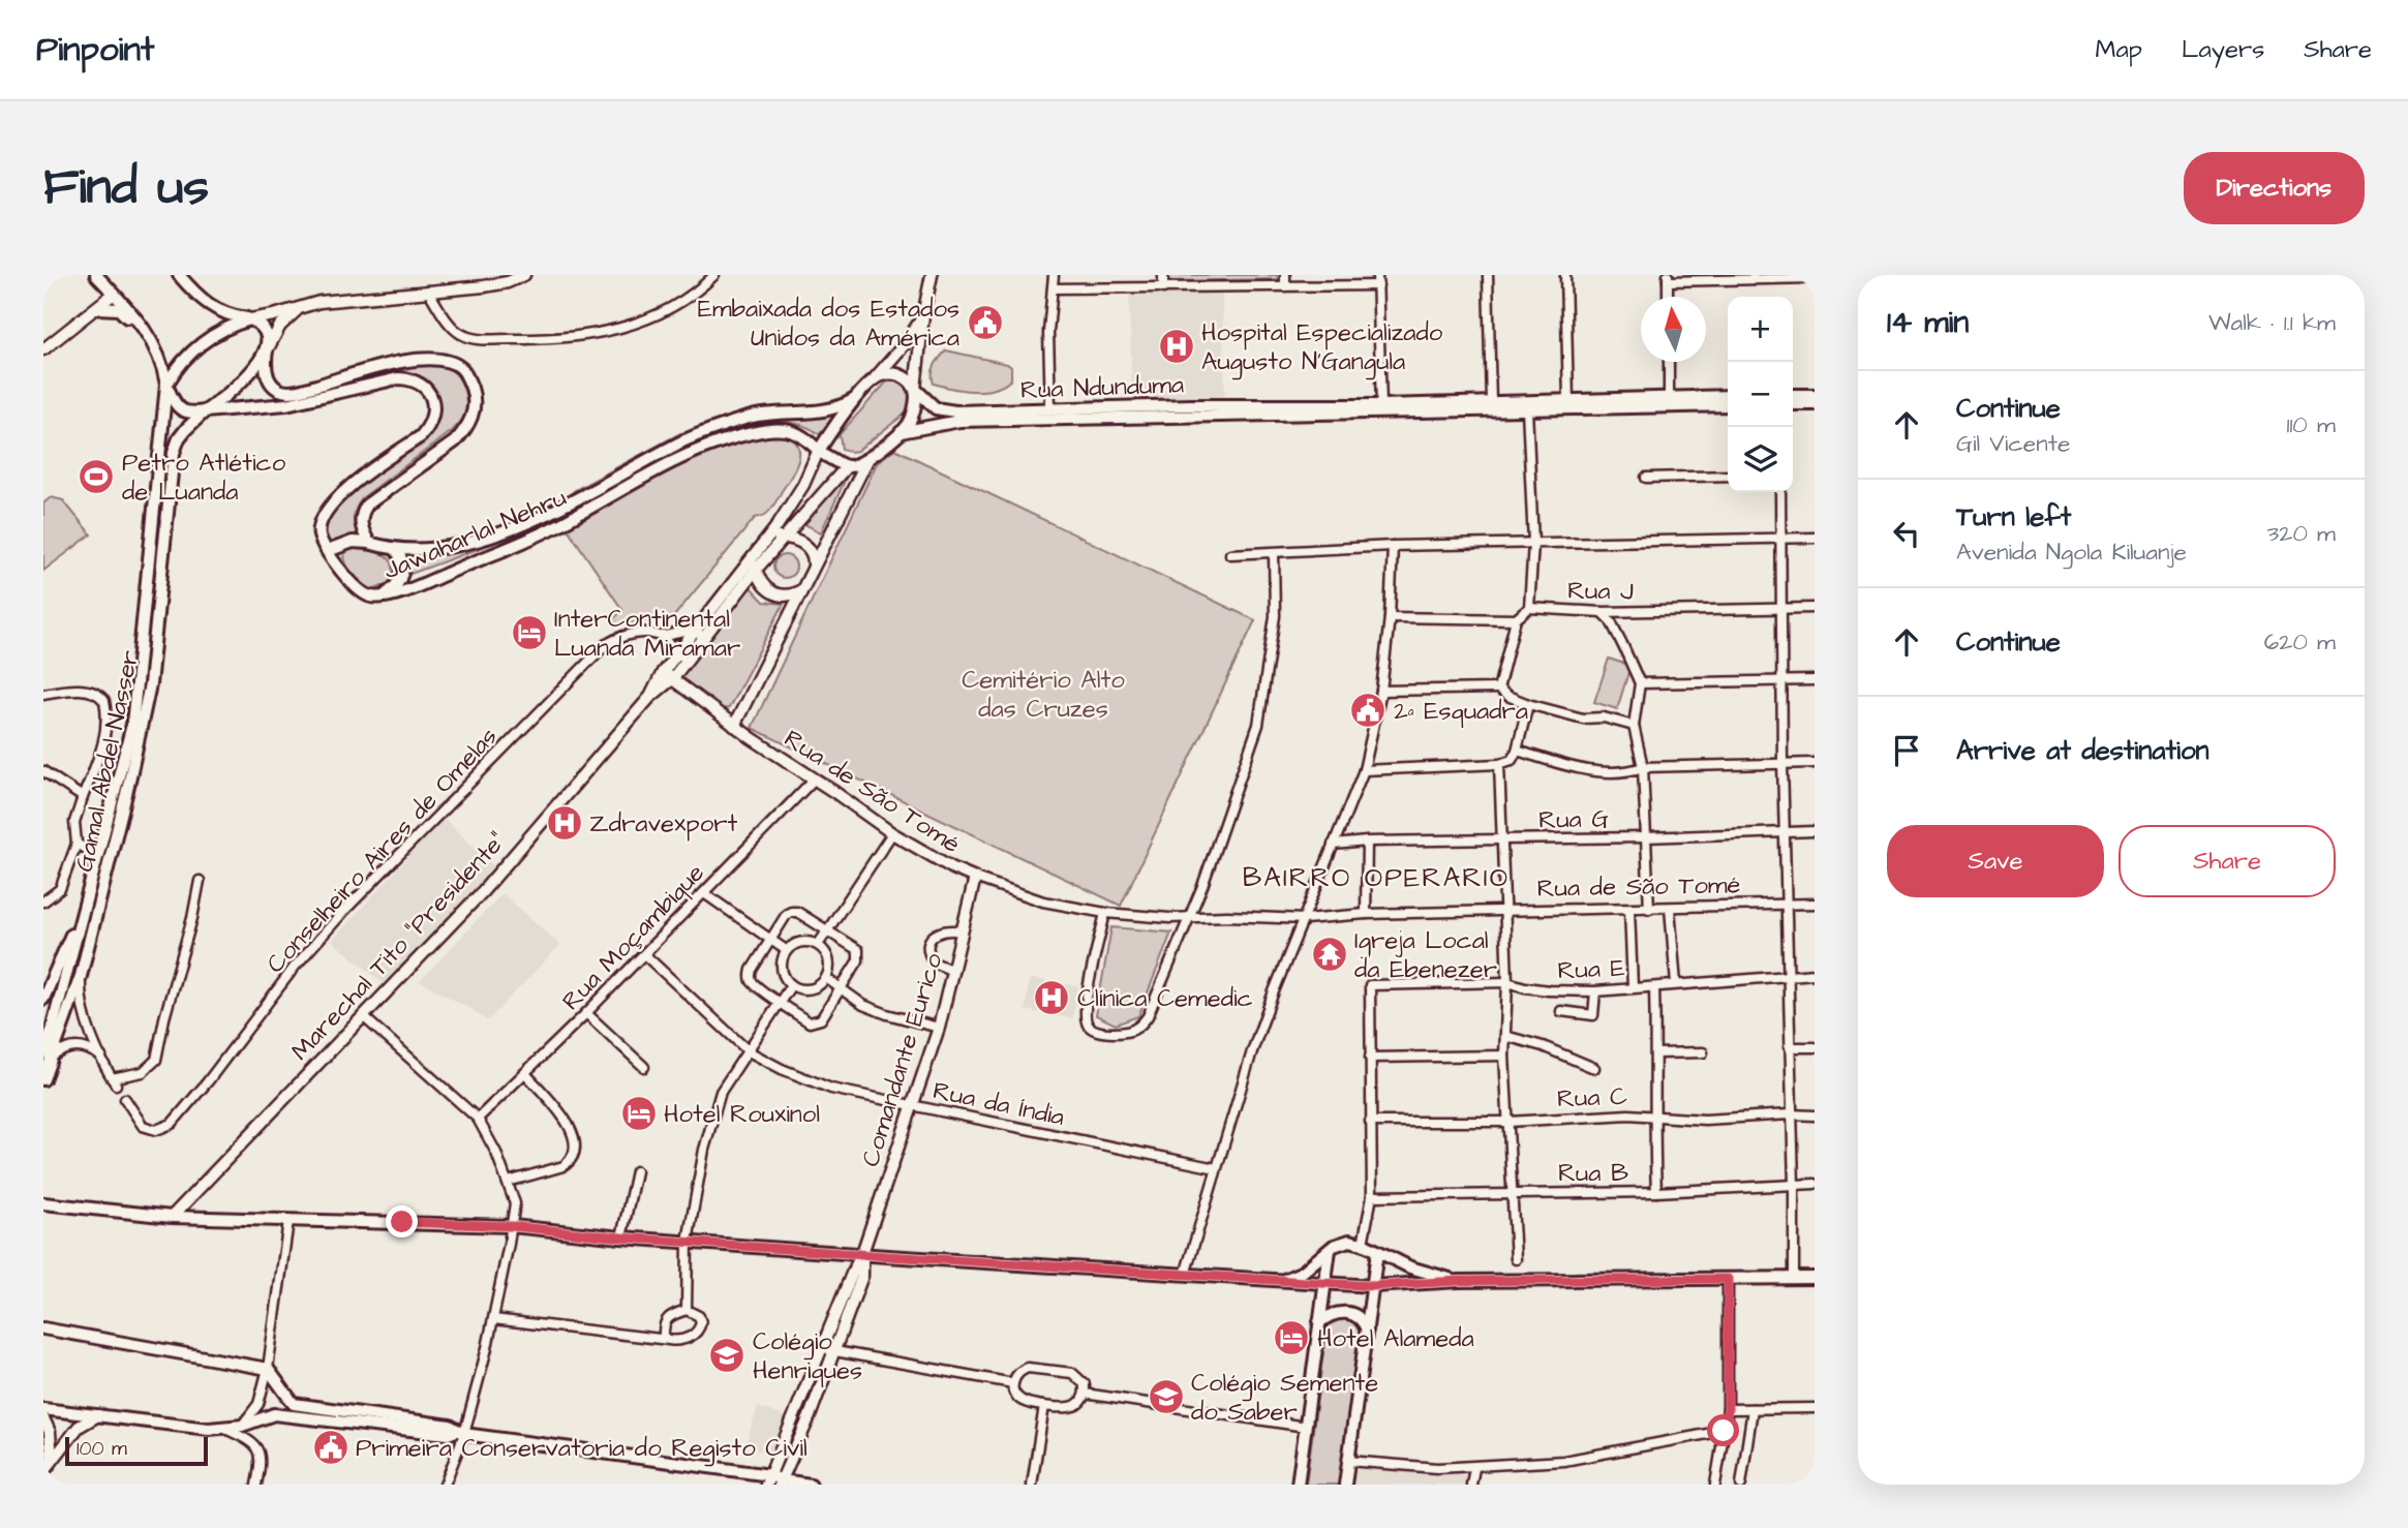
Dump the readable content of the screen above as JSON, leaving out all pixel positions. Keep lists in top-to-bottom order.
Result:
{
  "streets": {
    "main road": ["Rua Ndunduma", "Jawaharlal Nehru", "Gamal Abdel Nasser"],
    "street": [
      "Rua J",
      "Rua de São Tomé",
      "Rua G",
      "Conselheiro Aires de Omelas",
      "Rua Moçambique",
      "Marechal Tito \"Presidente\"",
      "Rua E",
      "Comandante Eurico",
      "Rua C",
      "Rua da Índia",
      "Rua B"
    ]
  },
  "crossings": [
    ["Jawaharlal Nehru", "Gamal Abdel Nasser"],
    ["Jawaharlal Nehru", "Marechal Tito \"Presidente\""],
    ["Rua de São Tomé", "Rua Moçambique"],
    ["Rua de São Tomé", "Marechal Tito \"Presidente\""],
    ["Rua de São Tomé", "Comandante Eurico"],
    ["Rua Moçambique", "Rua da Índia"],
    ["Comandante Eurico", "Rua da Índia"]
  ],
  "districts": ["BAIRRO OPERARIO"],
  "parks": ["Cemitério Alto das Cruzes"],
  "places": {
    "public building": ["Embaixada dos Estados Unidos da América", "2ª Esquadra", "Primeira Conservatoria do Registo Civil"],
    "hospital": ["Hospital Especializado Augusto N’Gangula", "Zdravexport", "Clínica Cemedic"],
    "sports": ["Petro Atlético de Luanda"],
    "hotel": ["InterContinental Luanda Miramar", "Hotel Rouxinol", "Hotel Alameda"],
    "temple": ["Igreja Local da Ebenezer"],
    "school or university": ["Colégio Henriques", "Colégio Semente do Saber"]
  },
  "scale_bar": "100 m",
  "north": "top",
  "page": {
    "header": "Pinpoint",
    "nav": ["Map", "Layers", "Share"],
    "buttons": [
      "Directions",
      ["Save", "Share"]
    ],
    "title": "Find us",
    "heading": ["14 min", "Walk · 1.1 km"],
    "map_buttons": ["+", "−"],
    "list": [
      ["Continue", "Gil Vicente", "110 m"],
      ["Turn left", "Avenida Ngola Kiluanje", "320 m"],
      ["Continue", "620 m"],
      "Arrive at destination"
    ],
    "scale": "100 m"
  }
}
